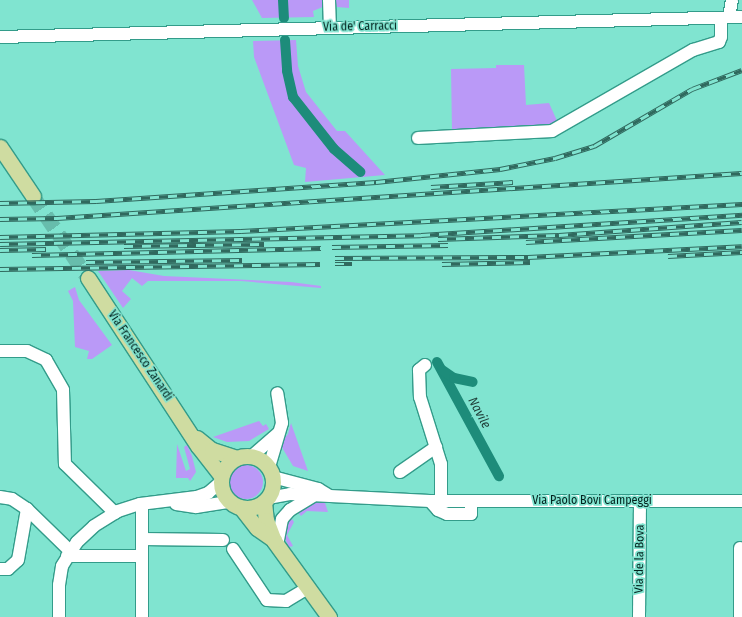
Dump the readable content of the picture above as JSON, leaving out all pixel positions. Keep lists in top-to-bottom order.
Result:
{
  "streets": {
    "main road": ["Via Francesco Zanardi"],
    "street": ["Via de' Carracci", "Via Paolo Bovi Campeggi", "Via de la Bova"]
  },
  "crossings": [
    ["Via Francesco Zanardi", "Via Paolo Bovi Campeggi"],
    ["Via Paolo Bovi Campeggi", "Via de la Bova"]
  ],
  "water": ["Navile"]
}
